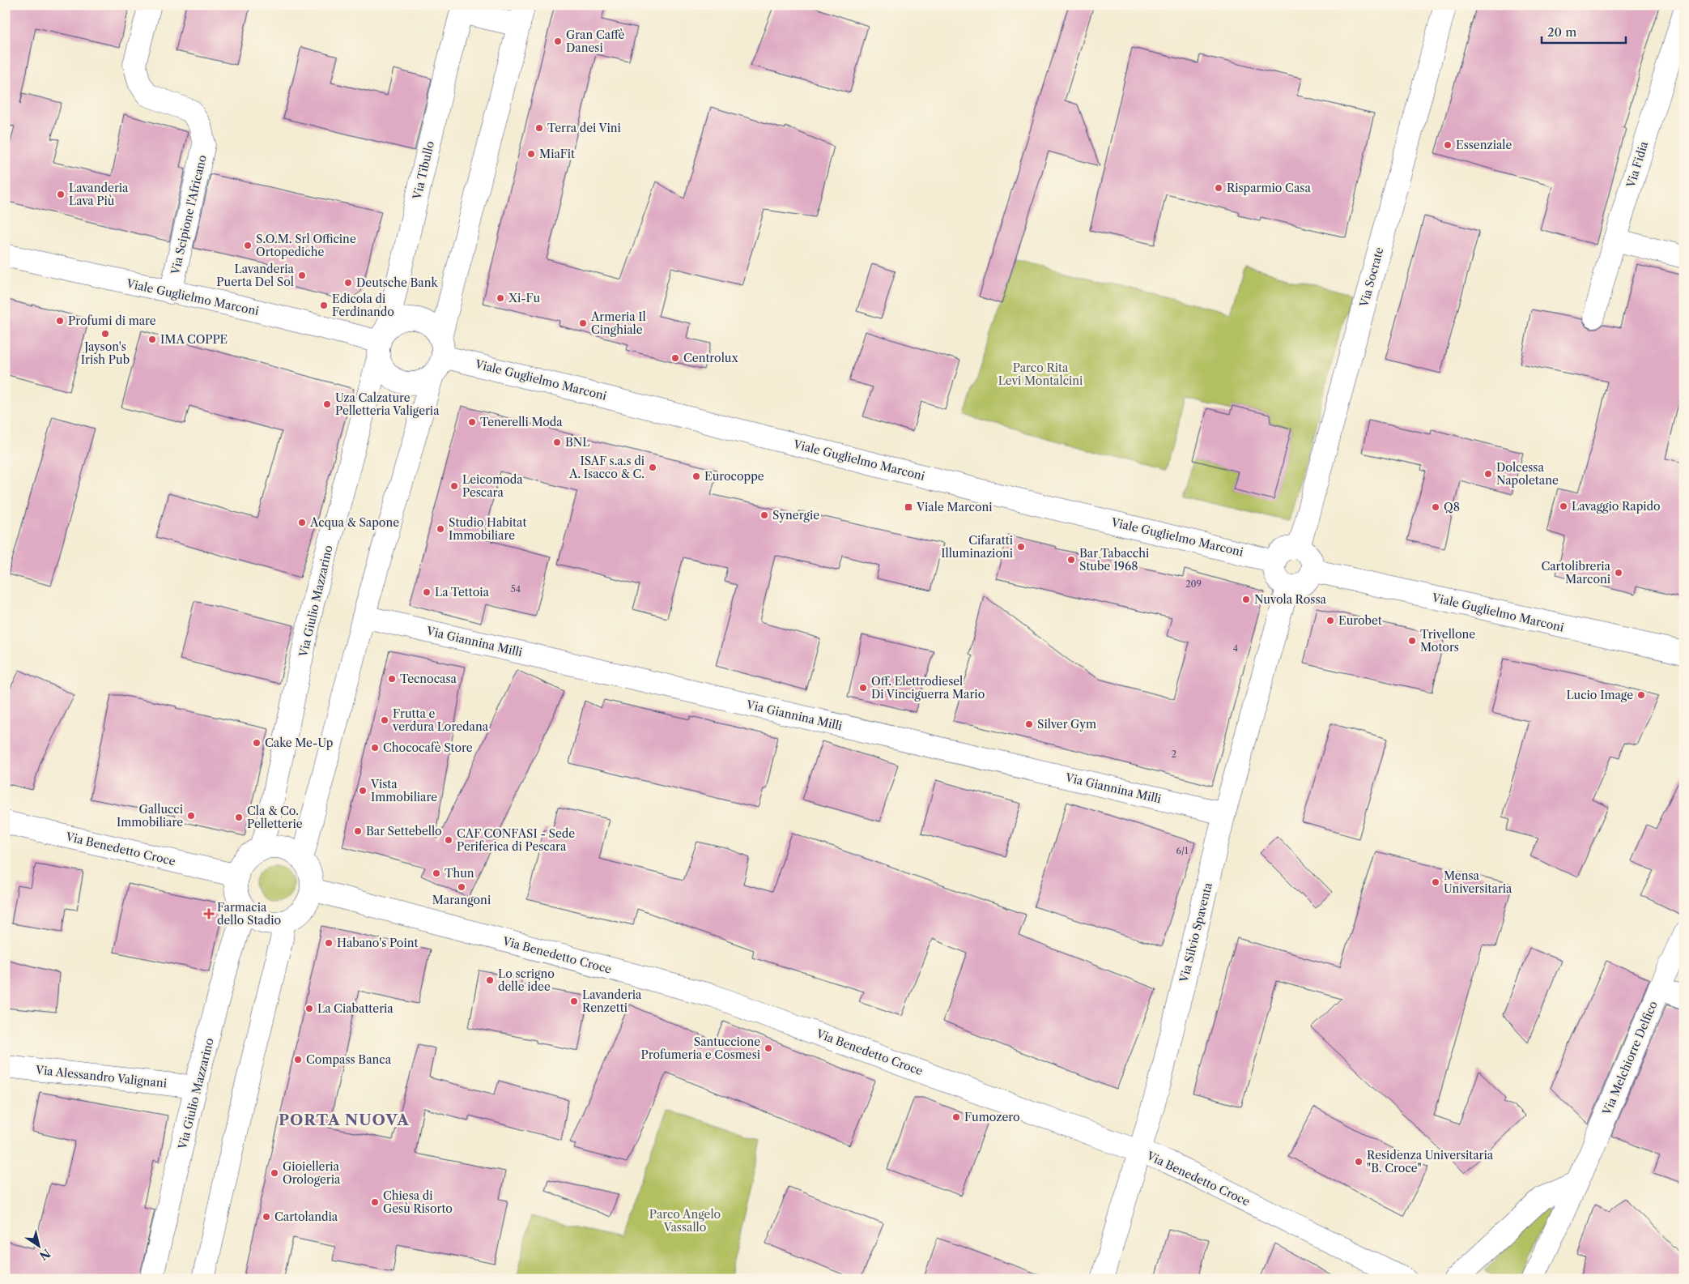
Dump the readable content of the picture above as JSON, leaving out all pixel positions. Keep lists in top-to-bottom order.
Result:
{
  "streets": {
    "street": [
      "Via Fidia",
      "Via Tibullo",
      "Via Scipione l'Africano",
      "Via Socrate",
      "Viale Guglielmo Marconi",
      "Via Giulio Mazzarino",
      "Via Giannina Milli",
      "Via Benedetto Croce",
      "Via Silvio Spaventa",
      "Via Melchiorre Delfico",
      "Via Alessandro Valignani"
    ]
  },
  "crossings": [
    ["Via Tibullo", "Viale Guglielmo Marconi"],
    ["Via Tibullo", "Via Giulio Mazzarino"],
    ["Via Scipione l'Africano", "Viale Guglielmo Marconi"],
    ["Via Socrate", "Viale Guglielmo Marconi"],
    ["Via Socrate", "Via Silvio Spaventa"],
    ["Viale Guglielmo Marconi", "Via Giulio Mazzarino"],
    ["Viale Guglielmo Marconi", "Via Silvio Spaventa"],
    ["Via Giulio Mazzarino", "Via Benedetto Croce"],
    ["Via Giulio Mazzarino", "Via Alessandro Valignani"],
    ["Via Giannina Milli", "Via Silvio Spaventa"],
    ["Via Benedetto Croce", "Via Silvio Spaventa"]
  ],
  "districts": ["PORTA NUOVA"],
  "parks": ["Parco Rita Levi Montalcini", "Parco Angelo Vassallo"],
  "places": {
    "other": [
      "Gran Caffè Danesi",
      "Terra dei Vini",
      "Essenziale",
      "MiaFit",
      "Risparmio Casa",
      "Lavanderia Lava Più",
      "S.O.M. Srl Officine Ortopediche",
      "Lavanderia Puerta Del Sol",
      "Deutsche Bank",
      "Xi-Fu",
      "Edicola di Ferdinando",
      "Profumi di mare",
      "Armeria Il Cinghiale",
      "Jayson's Irish Pub",
      "IMA COPPE",
      "Centrolux",
      "Uza Calzature Pelletteria Valigeria",
      "Tenerelli Moda",
      "BNL",
      "ISAF s.a.s di A. Isacco & C.",
      "Dolcessa Napoletane",
      "Eurocoppe",
      "Leicomoda Pescara",
      "Lavaggio Rapido",
      "Q8",
      "Synergie",
      "Acqua & Sapone",
      "Studio Habitat Immobiliare",
      "Cifaratti Illuminazioni",
      "Bar Tabacchi Stube 1968",
      "Cartolibreria Marconi",
      "La Tettoia",
      "Nuvola Rossa",
      "Eurobet",
      "Trivellone Motors",
      "Tecnocasa",
      "Off. Elettrodiesel Di Vinciguerra Mario",
      "Lucio Image",
      "Frutta e verdura Loredana",
      "Silver Gym",
      "Cake Me-Up",
      "Chococafè Store",
      "Vista Immobiliare",
      "Gallucci Immobiliare",
      "Cla & Co. Pelletterie",
      "Bar Settebello",
      "CAF CONFASI - Sede Periferica di Pescara",
      "Thun",
      "Mensa Universitaria",
      "Marangoni",
      "Habano's Point",
      "Lo scrigno delle idee",
      "Lavanderia Renzetti",
      "La Ciabatteria",
      "Santuccione Profumeria e Cosmesi",
      "Compass Banca",
      "Fumozero",
      "Residenza Universitaria \"B. Croce\"",
      "Gioielleria Orologeria",
      "Chiesa di Gesù Risorto",
      "Cartolandia"
    ],
    "transit": ["Viale Marconi"],
    "health": ["Farmacia dello Stadio"]
  },
  "house_numbers": [
    "209",
    "54",
    "4",
    "2",
    "6/1"
  ],
  "scale_bar": "20 m",
  "north": "bottom right"
}
